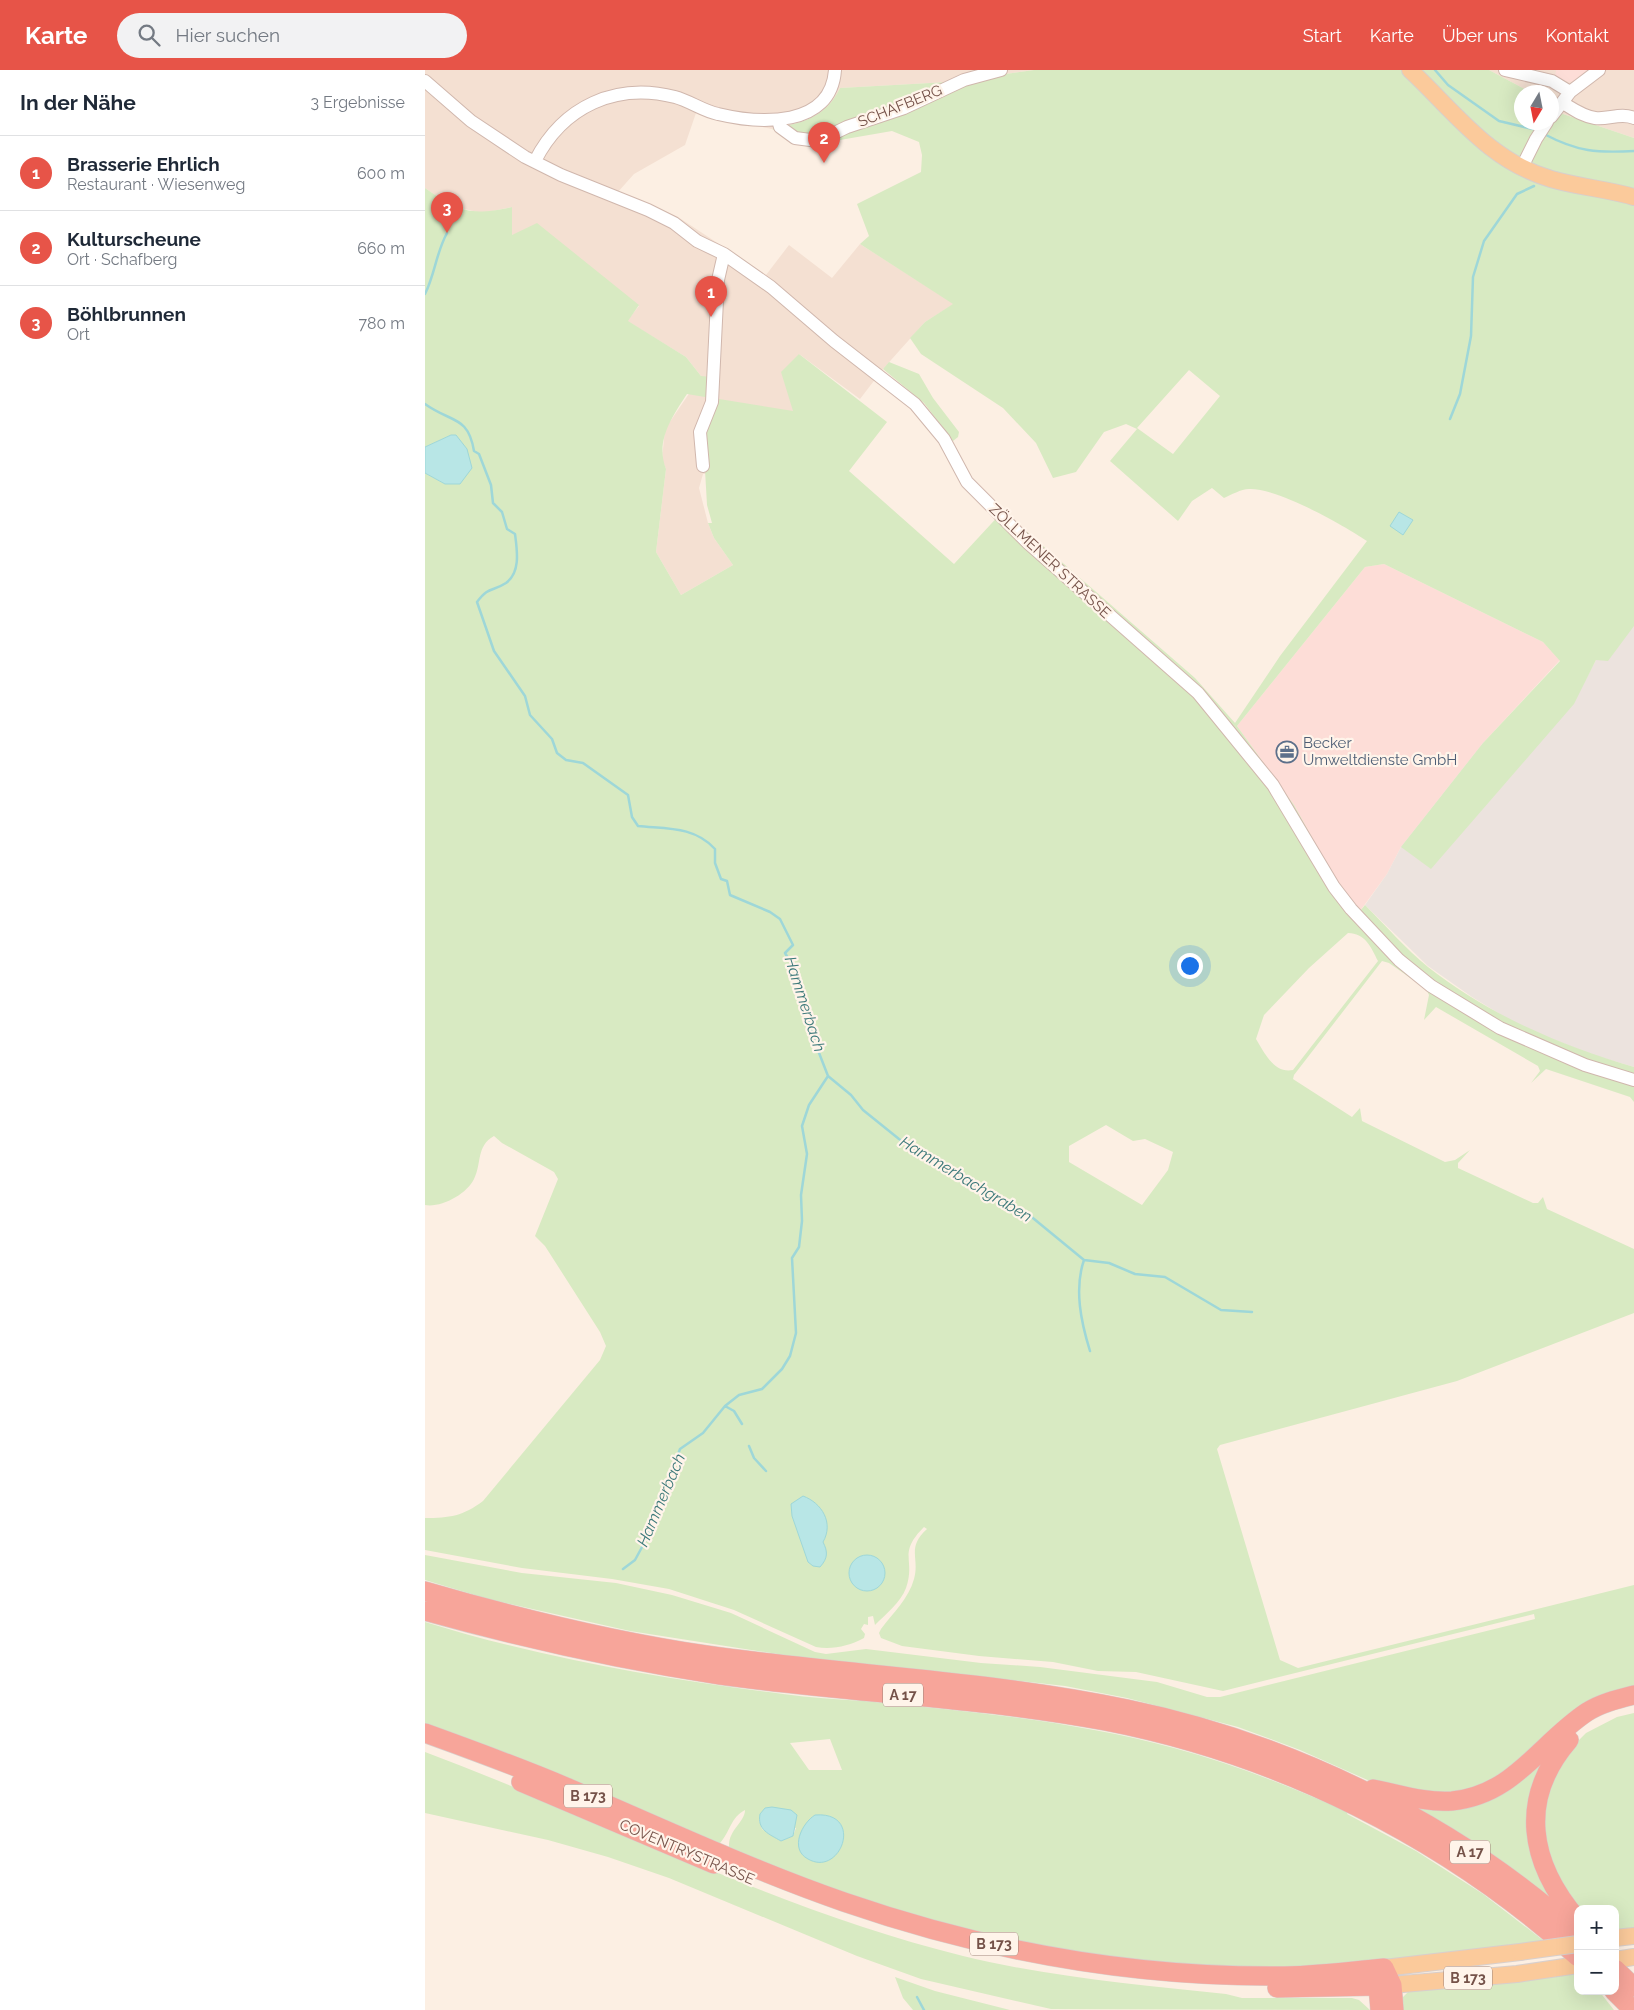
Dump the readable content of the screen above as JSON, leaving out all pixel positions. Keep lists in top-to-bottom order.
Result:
{
  "streets": {
    "highway": ["A 17", "B 173", "COVENTRYSTRASSE"],
    "street": ["SCHAFBERG", "ZÖLLMENER STRASSE"]
  },
  "crossings": [
    ["B 173", "COVENTRYSTRASSE"]
  ],
  "water": ["Hammerbach", "Hammerbachgraben"],
  "places": {
    "office": ["Becker Umweltdienste GmbH"]
  },
  "north": "bottom",
  "page": {
    "header": "Karte",
    "search": "Hier suchen",
    "nav": [
      "Start",
      "Karte",
      "Über uns",
      "Kontakt"
    ],
    "heading": ["In der Nähe", "3 Ergebnisse"],
    "pins": ["2", "3", "1"],
    "list": [
      {
        "mark": "1",
        "name": "Brasserie Ehrlich",
        "note": "Restaurant · Wiesenweg",
        "value": "600 m"
      },
      {
        "mark": "2",
        "name": "Kulturscheune",
        "note": "Ort · Schafberg",
        "value": "660 m"
      },
      {
        "mark": "3",
        "name": "Böhlbrunnen",
        "note": "Ort",
        "value": "780 m"
      }
    ],
    "map_buttons": ["+", "−"]
  }
}
